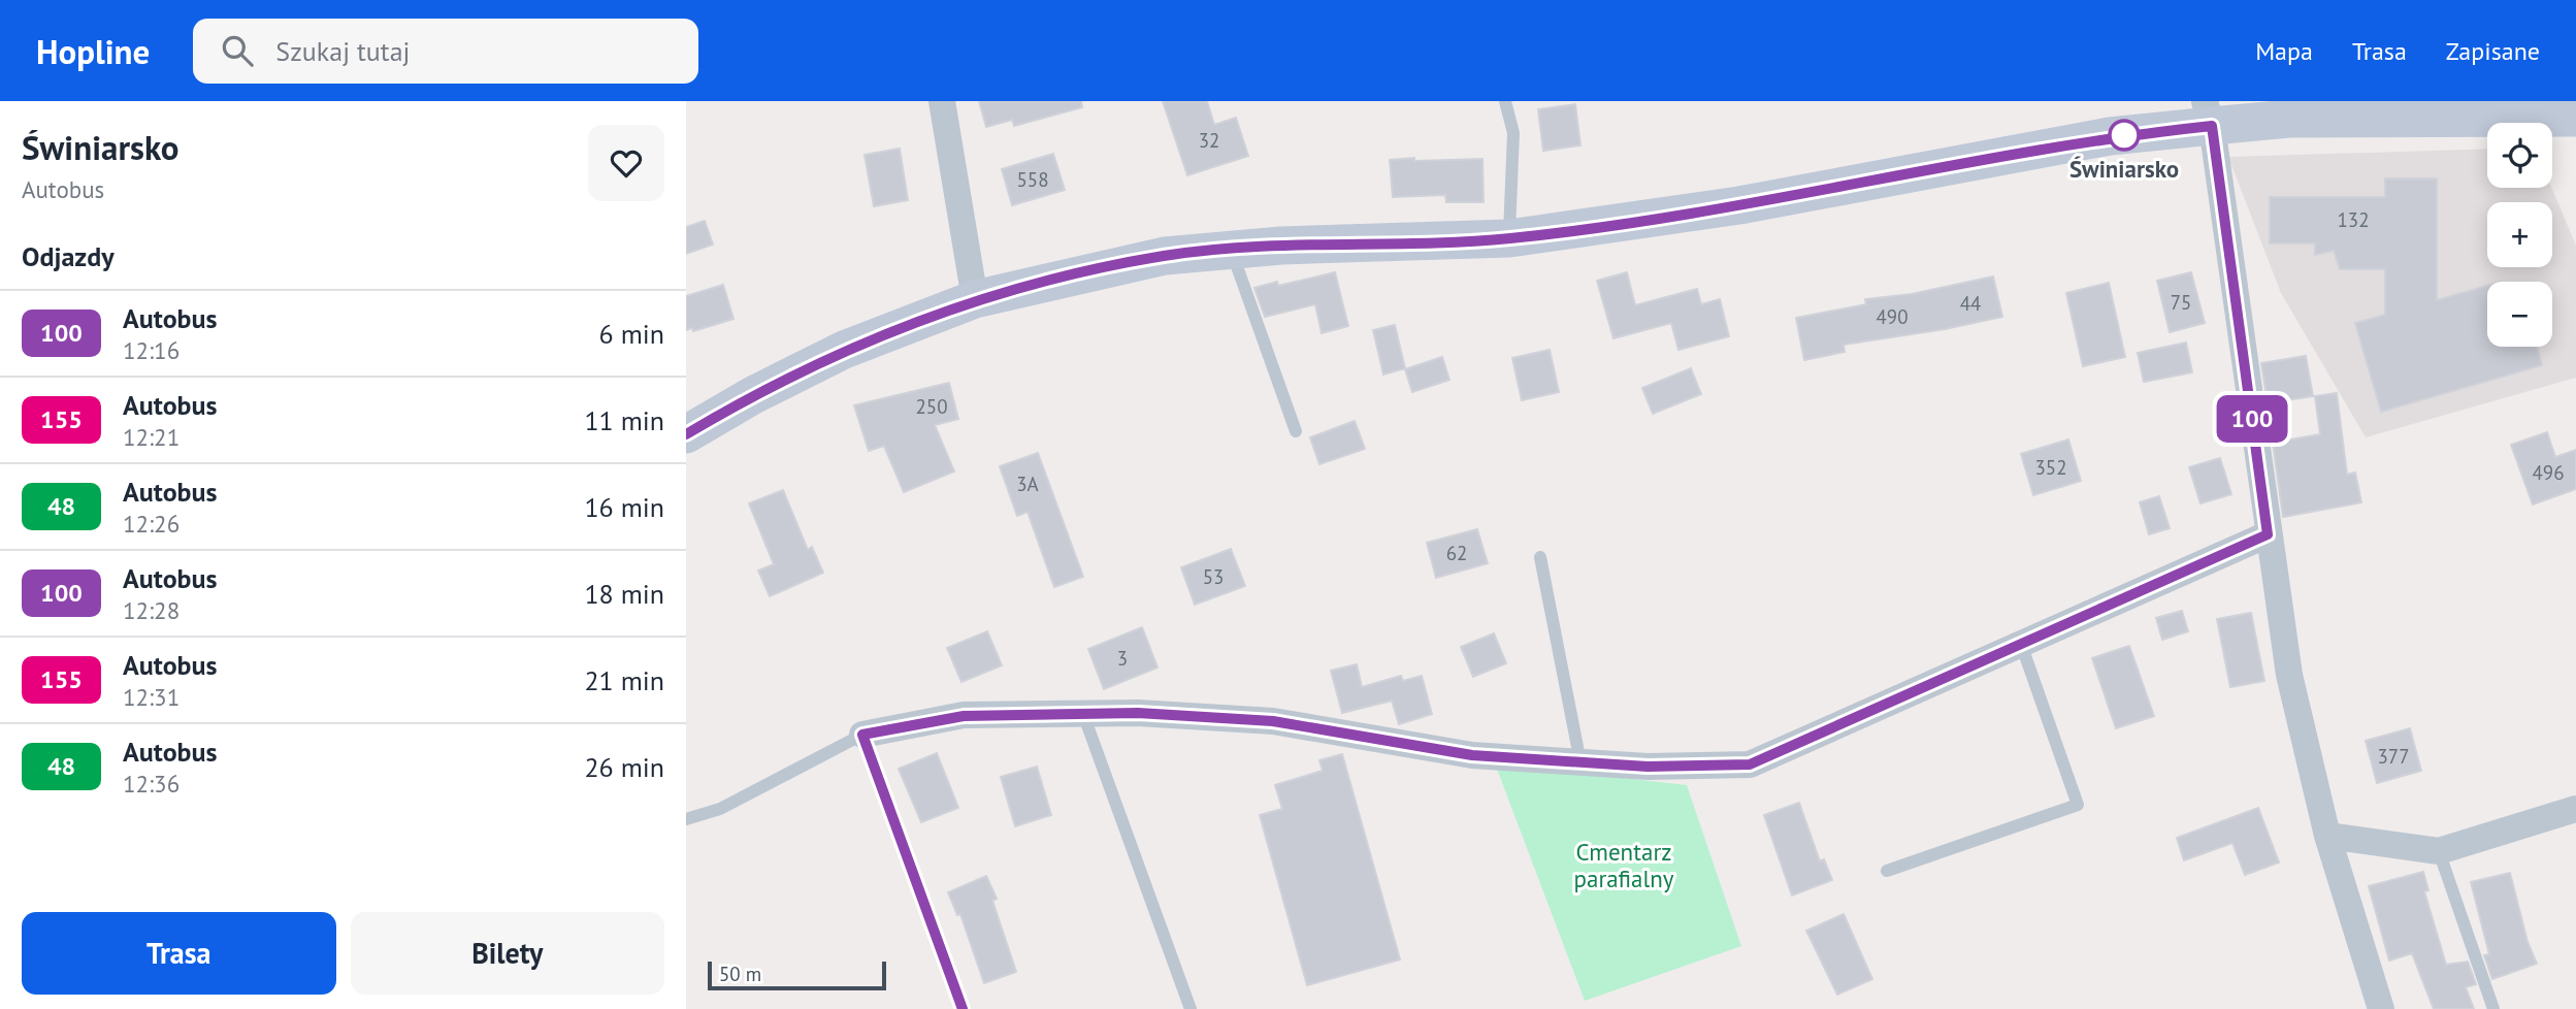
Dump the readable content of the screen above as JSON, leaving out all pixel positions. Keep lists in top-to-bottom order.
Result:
{
  "parks": ["Cmentarz parafialny"],
  "places": ["Świniarsko"],
  "lines": ["bus line 100"],
  "house_numbers": [
    "32",
    "558",
    "132",
    "75",
    "44",
    "490",
    "250",
    "352",
    "496",
    "3A",
    "62",
    "53",
    "3",
    "377"
  ],
  "scale_bar": "50 m",
  "page": {
    "header": "Hopline",
    "search": "Szukaj tutaj",
    "nav": ["Mapa", "Trasa", "Zapisane"],
    "heading": [
      ["Świniarsko", "Autobus"],
      "Odjazdy"
    ],
    "on_map": "100",
    "map_buttons": ["+", "−"],
    "list": [
      {
        "mark": "100",
        "name": "Autobus",
        "note": "12:16",
        "value": "6 min"
      },
      {
        "mark": "155",
        "name": "Autobus",
        "note": "12:21",
        "value": "11 min"
      },
      {
        "mark": "48",
        "name": "Autobus",
        "note": "12:26",
        "value": "16 min"
      },
      {
        "mark": "100",
        "name": "Autobus",
        "note": "12:28",
        "value": "18 min"
      },
      {
        "mark": "155",
        "name": "Autobus",
        "note": "12:31",
        "value": "21 min"
      },
      {
        "mark": "48",
        "name": "Autobus",
        "note": "12:36",
        "value": "26 min"
      }
    ],
    "buttons": ["Trasa", "Bilety"],
    "scale": "50 m"
  }
}
